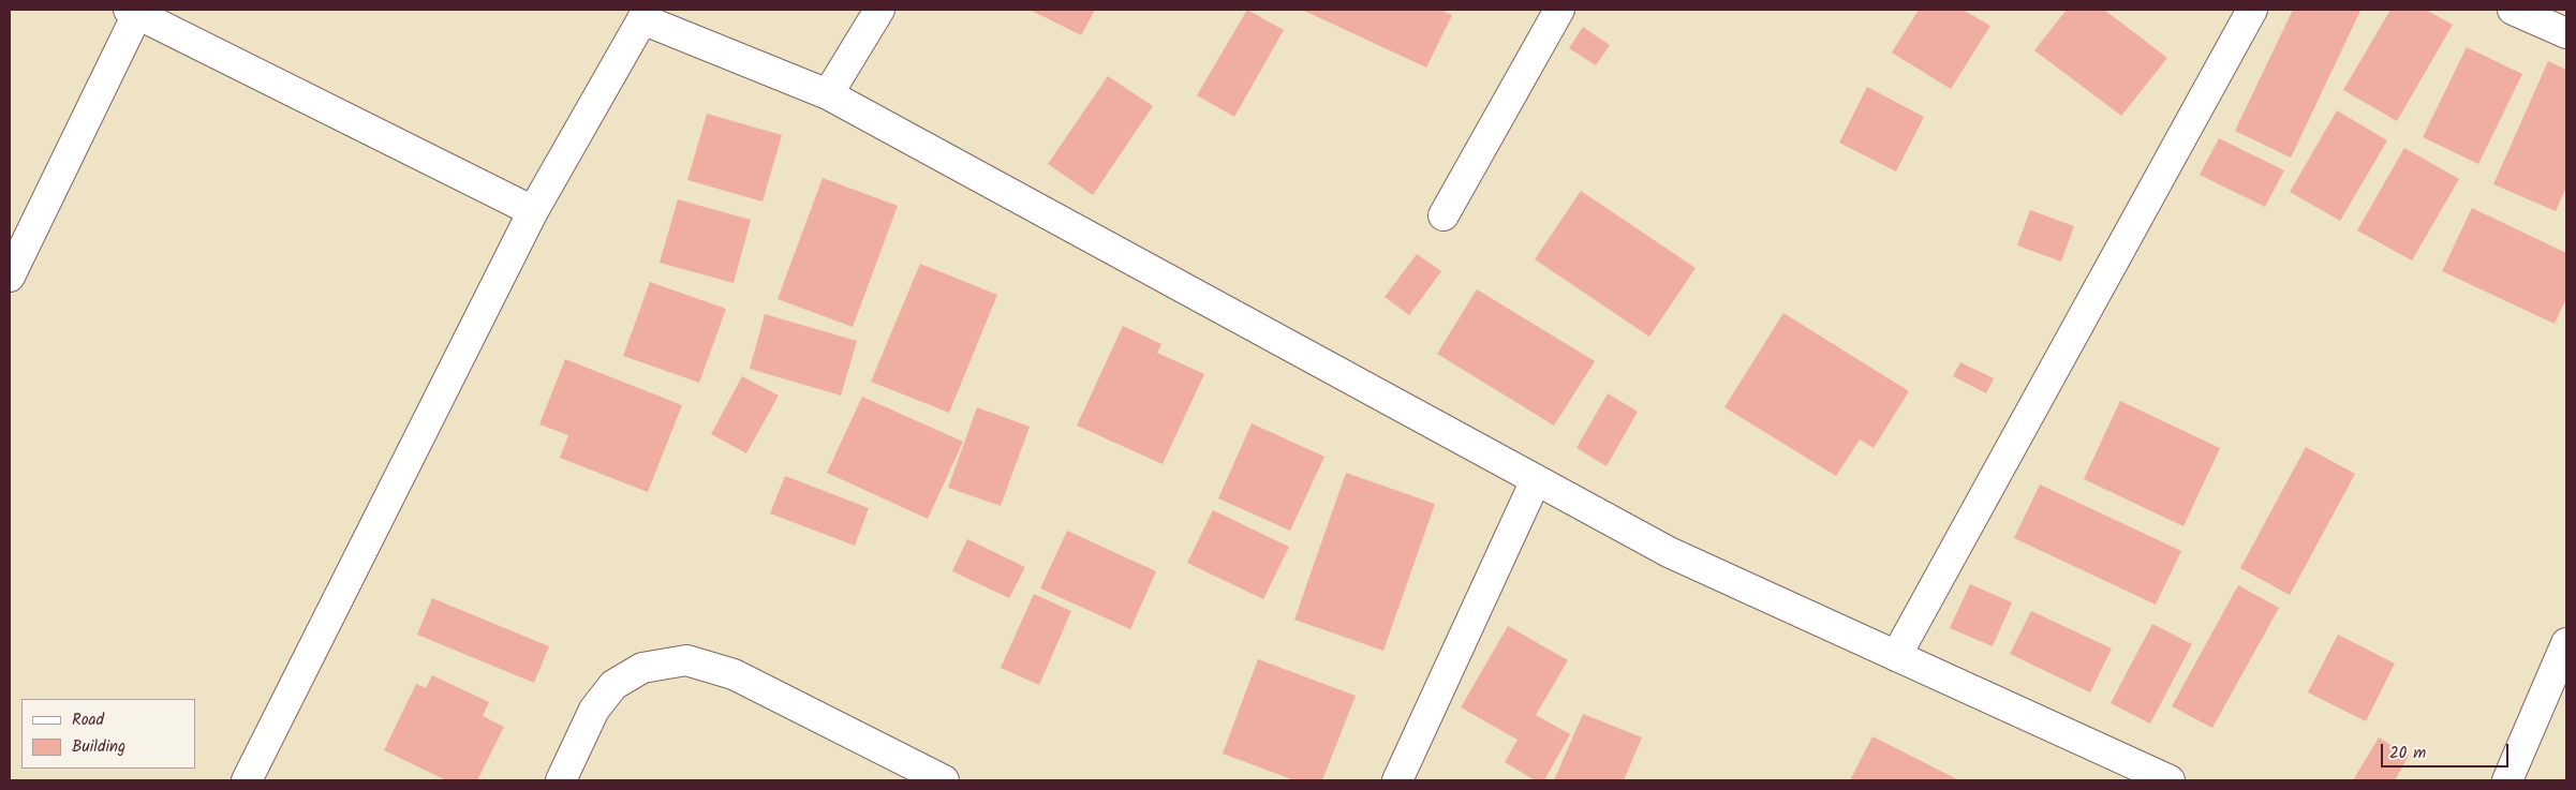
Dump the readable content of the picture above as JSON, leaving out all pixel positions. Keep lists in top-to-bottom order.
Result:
{
  "legend": ["Road", "Building"],
  "scale_bar": "20 m"
}
